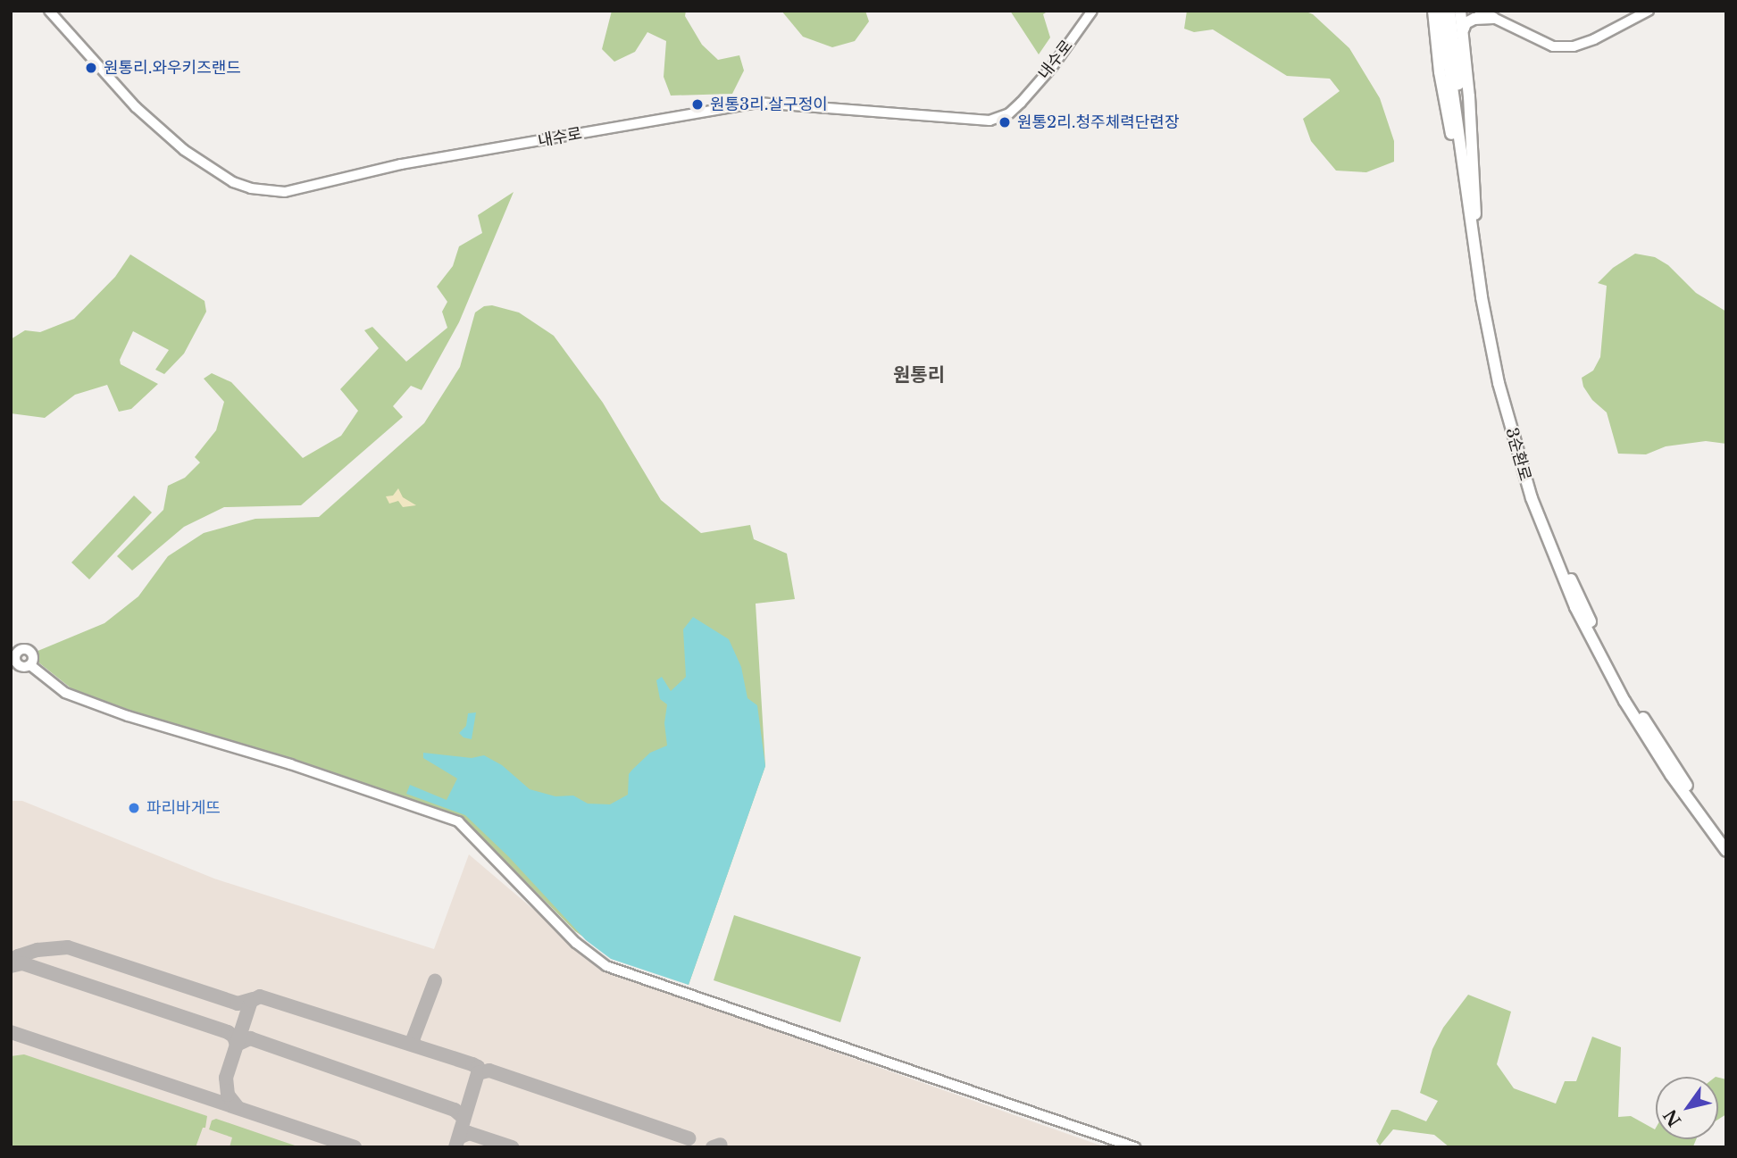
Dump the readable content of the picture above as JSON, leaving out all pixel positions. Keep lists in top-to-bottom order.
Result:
{
  "streets": {
    "highway": ["3순환로"],
    "street": ["내수로"]
  },
  "districts": ["원통리"],
  "places": [
    "원통리.와우키즈랜드",
    "원통3리.살구정이",
    "원통2리.청주체력단련장",
    "파리바게뜨"
  ],
  "north": "bottom left"
}
